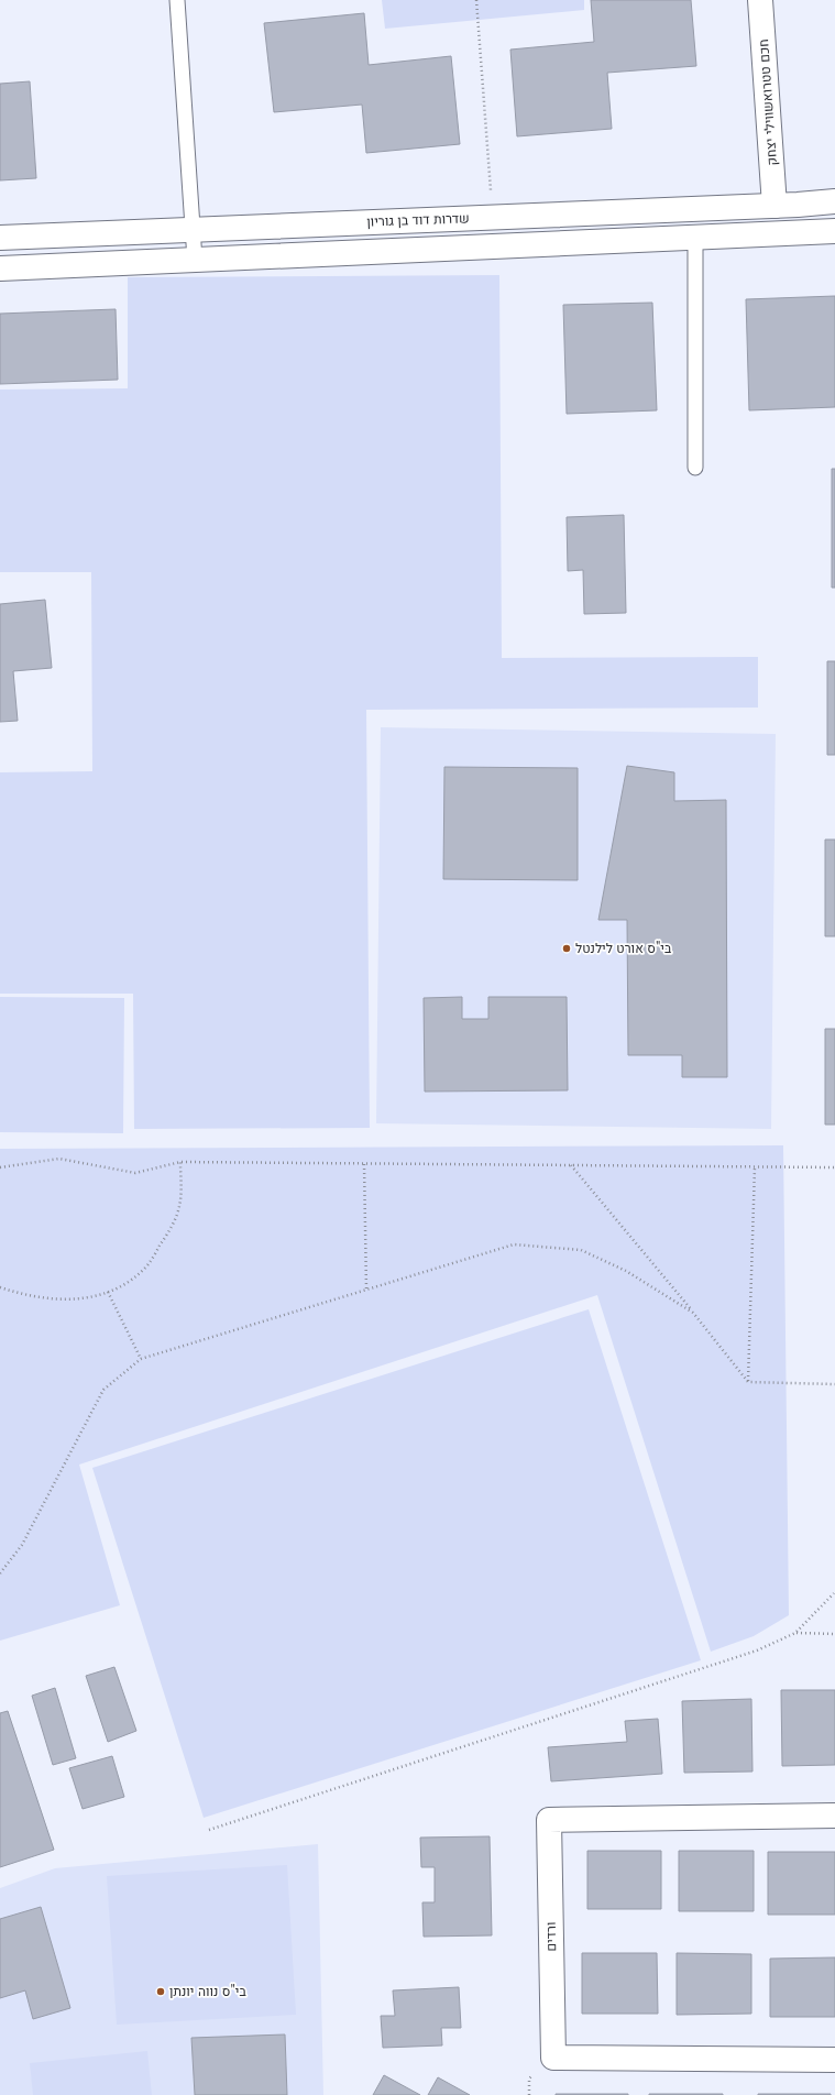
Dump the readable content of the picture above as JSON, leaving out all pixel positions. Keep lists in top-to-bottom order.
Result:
{
  "streets": {
    "street": ["חכם טטרואשווילי יצחק", "שדרות דוד בן גוריון", "ורדים"]
  },
  "crossings": [
    ["חכם טטרואשווילי יצחק", "שדרות דוד בן גוריון"]
  ],
  "places": ["בי\"ס אורט לילנטל", "בי\"ס נווה יונתן"]
}
